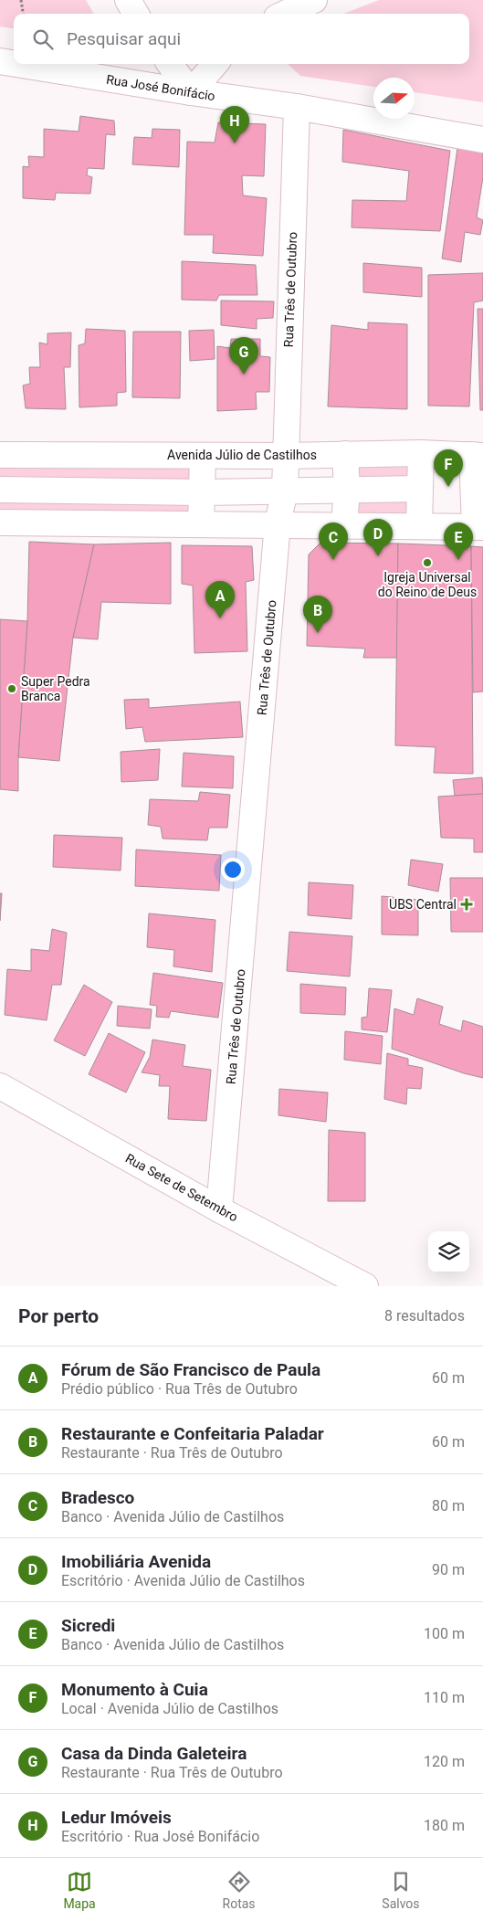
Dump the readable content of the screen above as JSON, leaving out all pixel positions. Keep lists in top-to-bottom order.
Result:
{
  "streets": {
    "street": [
      "Rua José Bonifácio",
      "Rua Três de Outubro",
      "Avenida Júlio de Castilhos",
      "Rua Sete de Setembro"
    ]
  },
  "crossings": [
    ["Rua José Bonifácio", "Rua Três de Outubro"],
    ["Rua Três de Outubro", "Avenida Júlio de Castilhos"],
    ["Rua Três de Outubro", "Rua Sete de Setembro"]
  ],
  "places": {
    "other": ["Igreja Universal do Reino de Deus", "Super Pedra Branca"],
    "health": ["UBS Central"]
  },
  "north": "right",
  "page": {
    "search": "Pesquisar aqui",
    "pins": [
      "H",
      "G",
      "F",
      "D",
      "C",
      "E",
      "A",
      "B"
    ],
    "heading": ["Por perto", "8 resultados"],
    "list": [
      {
        "mark": "A",
        "name": "Fórum de São Francisco de Paula",
        "note": "Prédio público · Rua Três de Outubro",
        "value": "60 m"
      },
      {
        "mark": "B",
        "name": "Restaurante e Confeitaria Paladar",
        "note": "Restaurante · Rua Três de Outubro",
        "value": "60 m"
      },
      {
        "mark": "C",
        "name": "Bradesco",
        "note": "Banco · Avenida Júlio de Castilhos",
        "value": "80 m"
      },
      {
        "mark": "D",
        "name": "Imobiliária Avenida",
        "note": "Escritório · Avenida Júlio de Castilhos",
        "value": "90 m"
      },
      {
        "mark": "E",
        "name": "Sicredi",
        "note": "Banco · Avenida Júlio de Castilhos",
        "value": "100 m"
      },
      {
        "mark": "F",
        "name": "Monumento à Cuia",
        "note": "Local · Avenida Júlio de Castilhos",
        "value": "110 m"
      },
      {
        "mark": "G",
        "name": "Casa da Dinda Galeteira",
        "note": "Restaurante · Rua Três de Outubro",
        "value": "120 m"
      },
      {
        "mark": "H",
        "name": "Ledur Imóveis",
        "note": "Escritório · Rua José Bonifácio",
        "value": "180 m"
      }
    ],
    "nav": ["Mapa", "Rotas", "Salvos"]
  }
}
